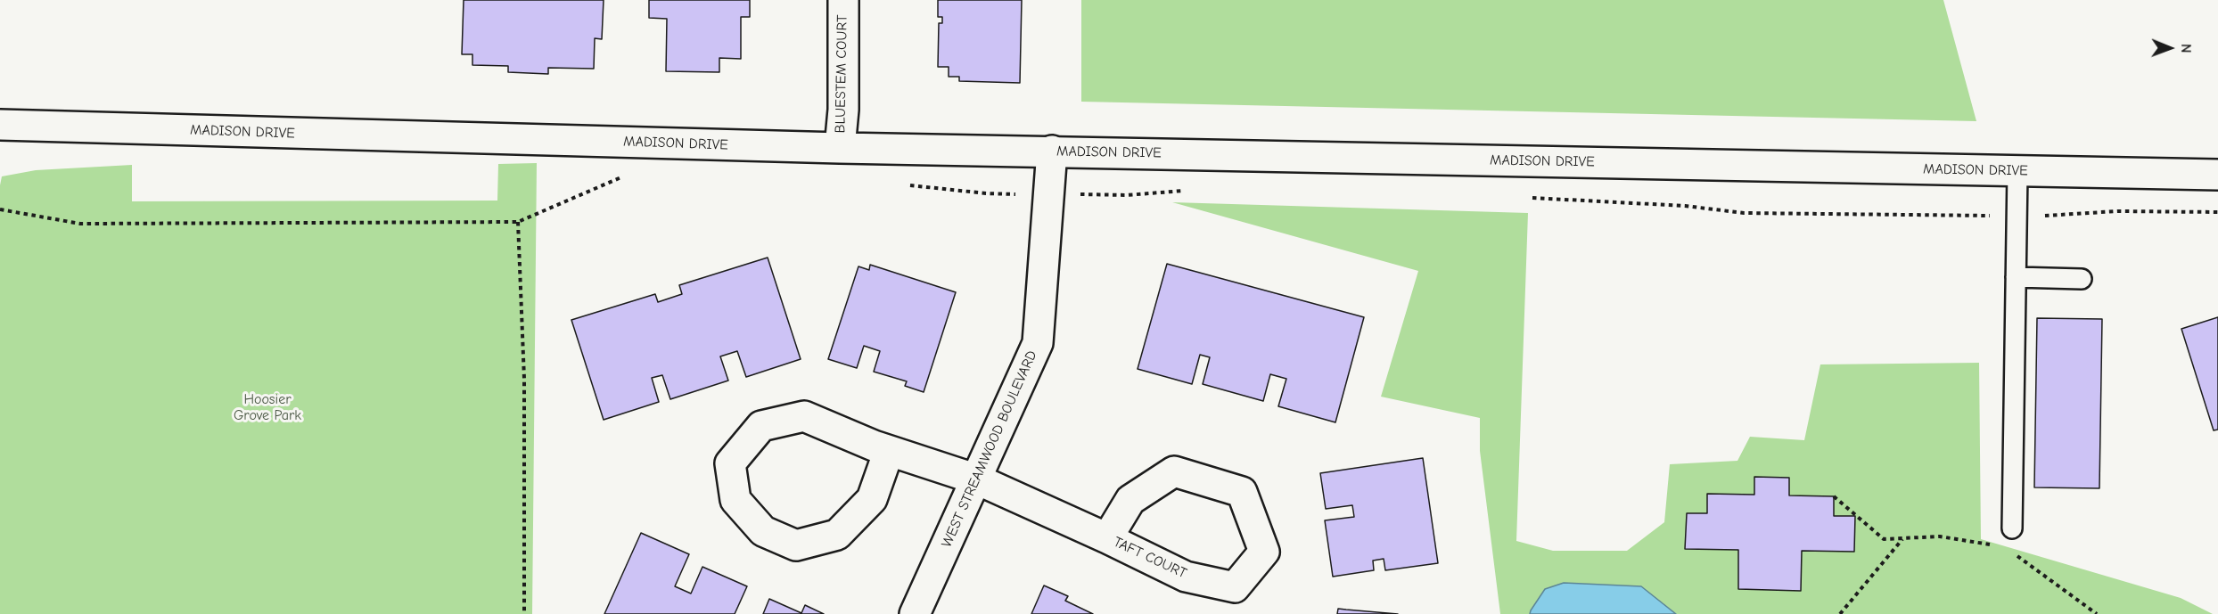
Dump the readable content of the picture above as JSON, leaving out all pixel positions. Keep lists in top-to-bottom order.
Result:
{
  "streets": {
    "street": [
      "BLUESTEM COURT",
      "MADISON DRIVE",
      "WEST STREAMWOOD BOULEVARD",
      "TAFT COURT"
    ]
  },
  "crossings": [
    ["BLUESTEM COURT", "MADISON DRIVE"],
    ["MADISON DRIVE", "WEST STREAMWOOD BOULEVARD"],
    ["WEST STREAMWOOD BOULEVARD", "TAFT COURT"]
  ],
  "parks": ["Hoosier Grove Park"],
  "north": "right"
}
